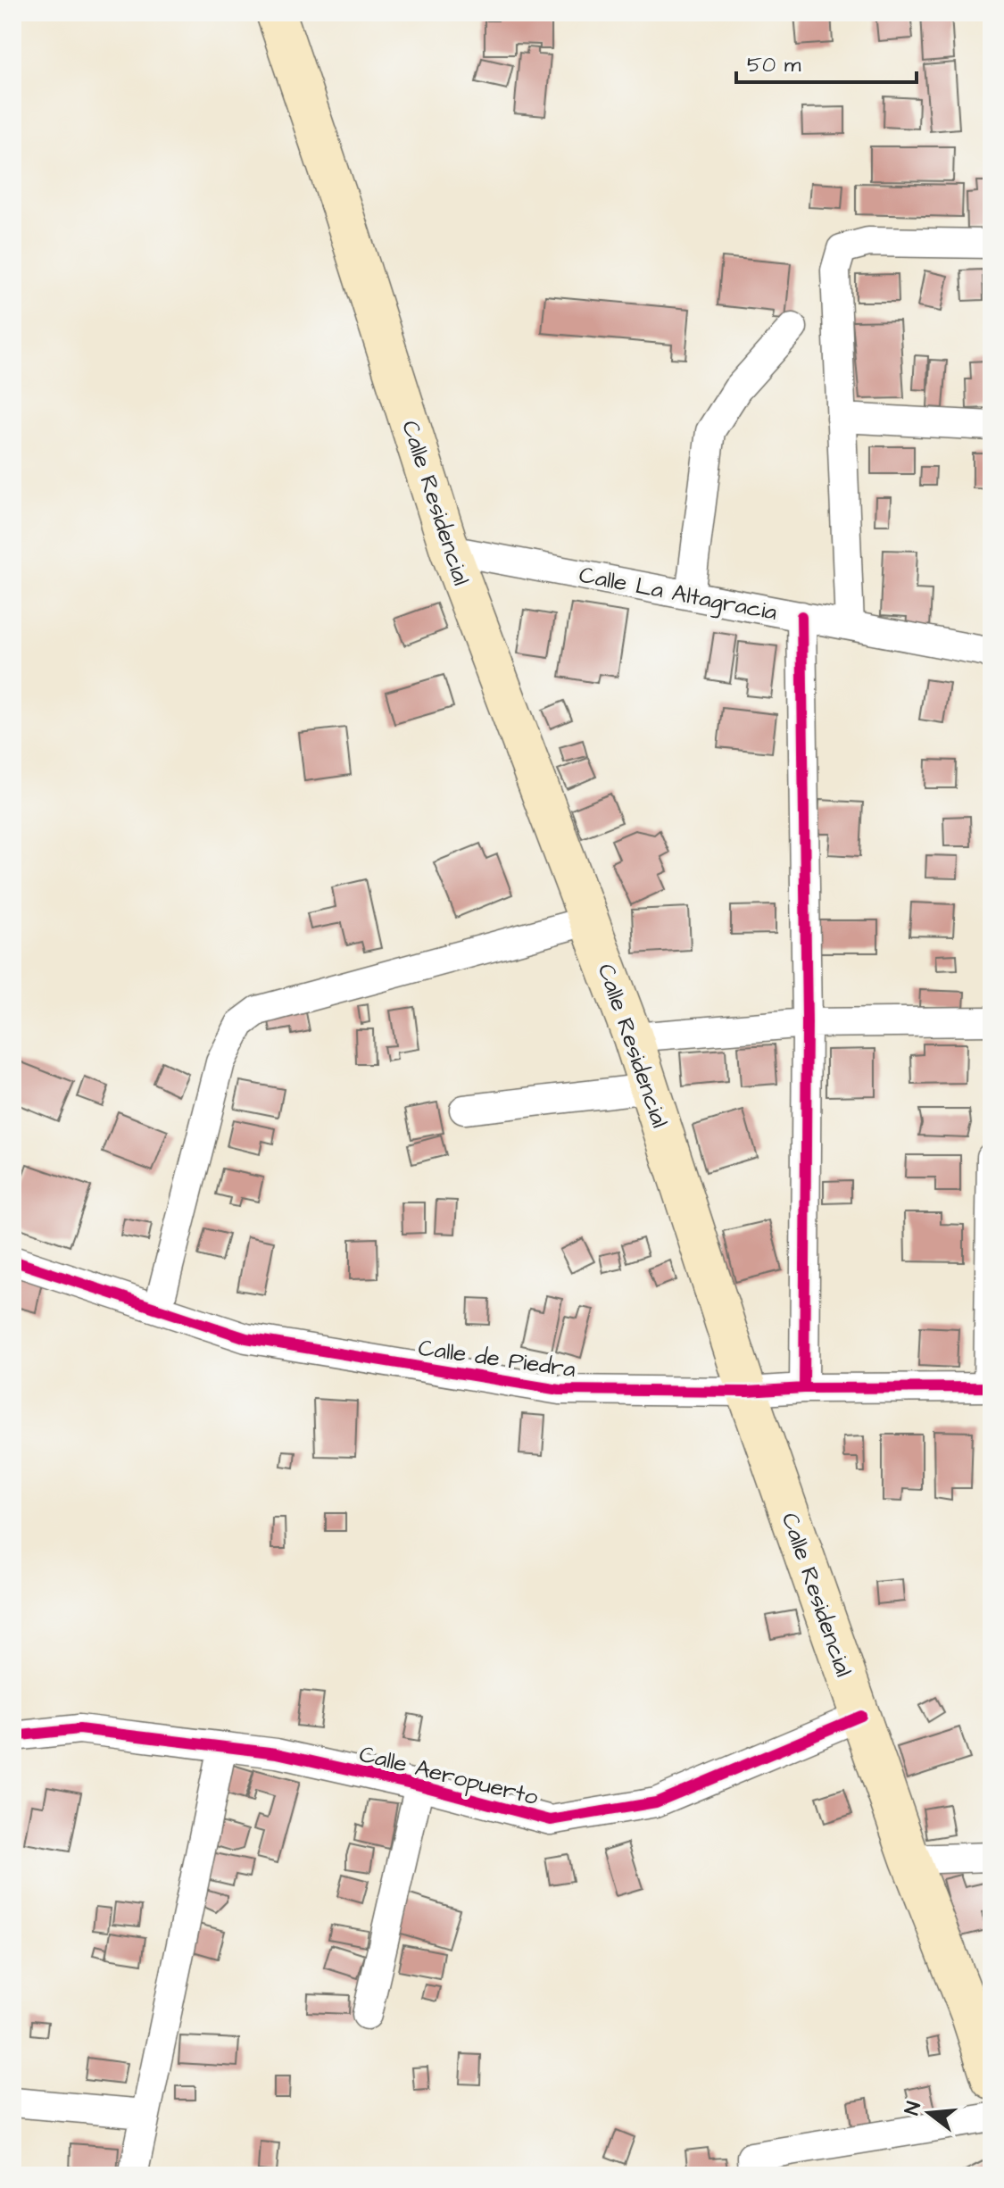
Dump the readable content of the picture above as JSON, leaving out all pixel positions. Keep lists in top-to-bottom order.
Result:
{
  "streets": {
    "main road": ["Calle Residencial"],
    "street": ["Calle La Altagracia", "Calle de Piedra", "Calle Aeropuerto"]
  },
  "crossings": [
    ["Calle Residencial", "Calle La Altagracia"],
    ["Calle Residencial", "Calle de Piedra"],
    ["Calle Residencial", "Calle Aeropuerto"]
  ],
  "scale_bar": "50 m",
  "north": "left"
}
